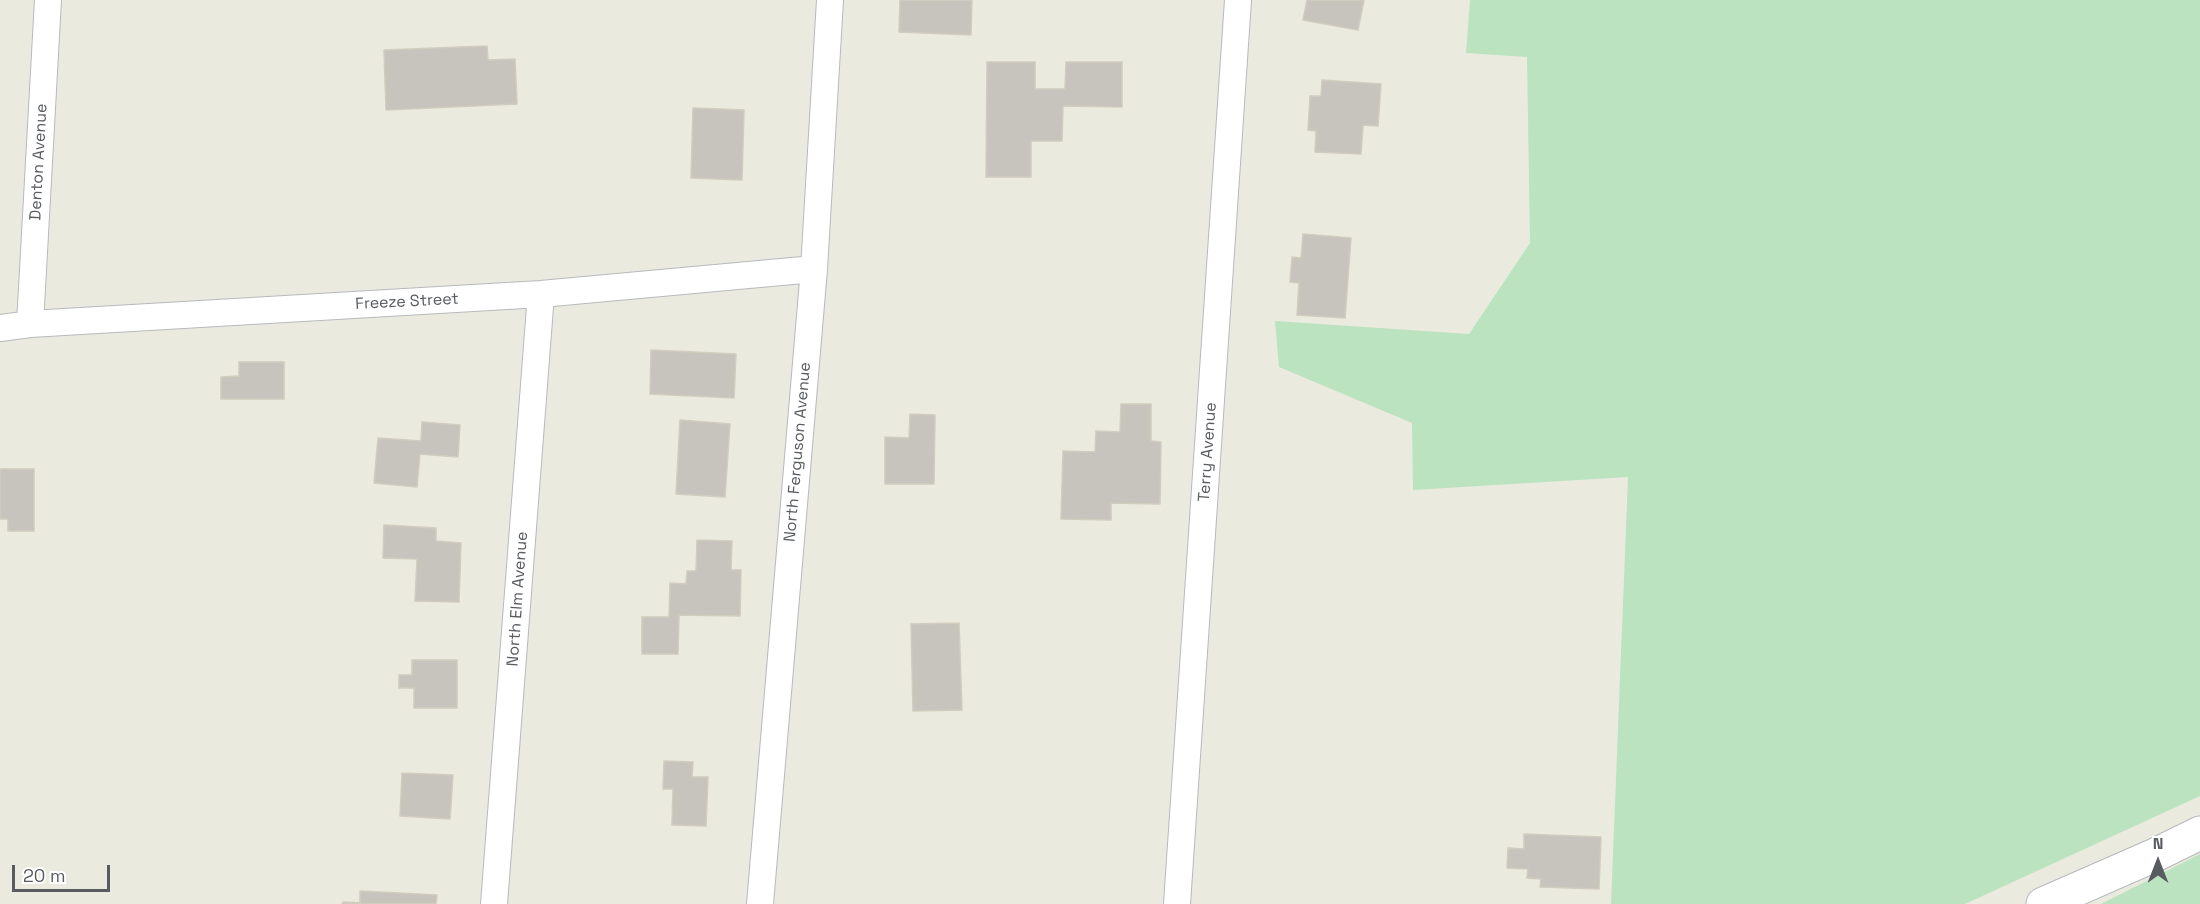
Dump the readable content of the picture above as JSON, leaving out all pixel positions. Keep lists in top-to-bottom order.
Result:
{
  "streets": {
    "street": [
      "Denton Avenue",
      "Freeze Street",
      "North Ferguson Avenue",
      "Terry Avenue",
      "North Elm Avenue"
    ]
  },
  "crossings": [
    ["Denton Avenue", "Freeze Street"],
    ["Freeze Street", "North Ferguson Avenue"],
    ["Freeze Street", "North Elm Avenue"]
  ],
  "scale_bar": "20 m",
  "north": "top"
}
